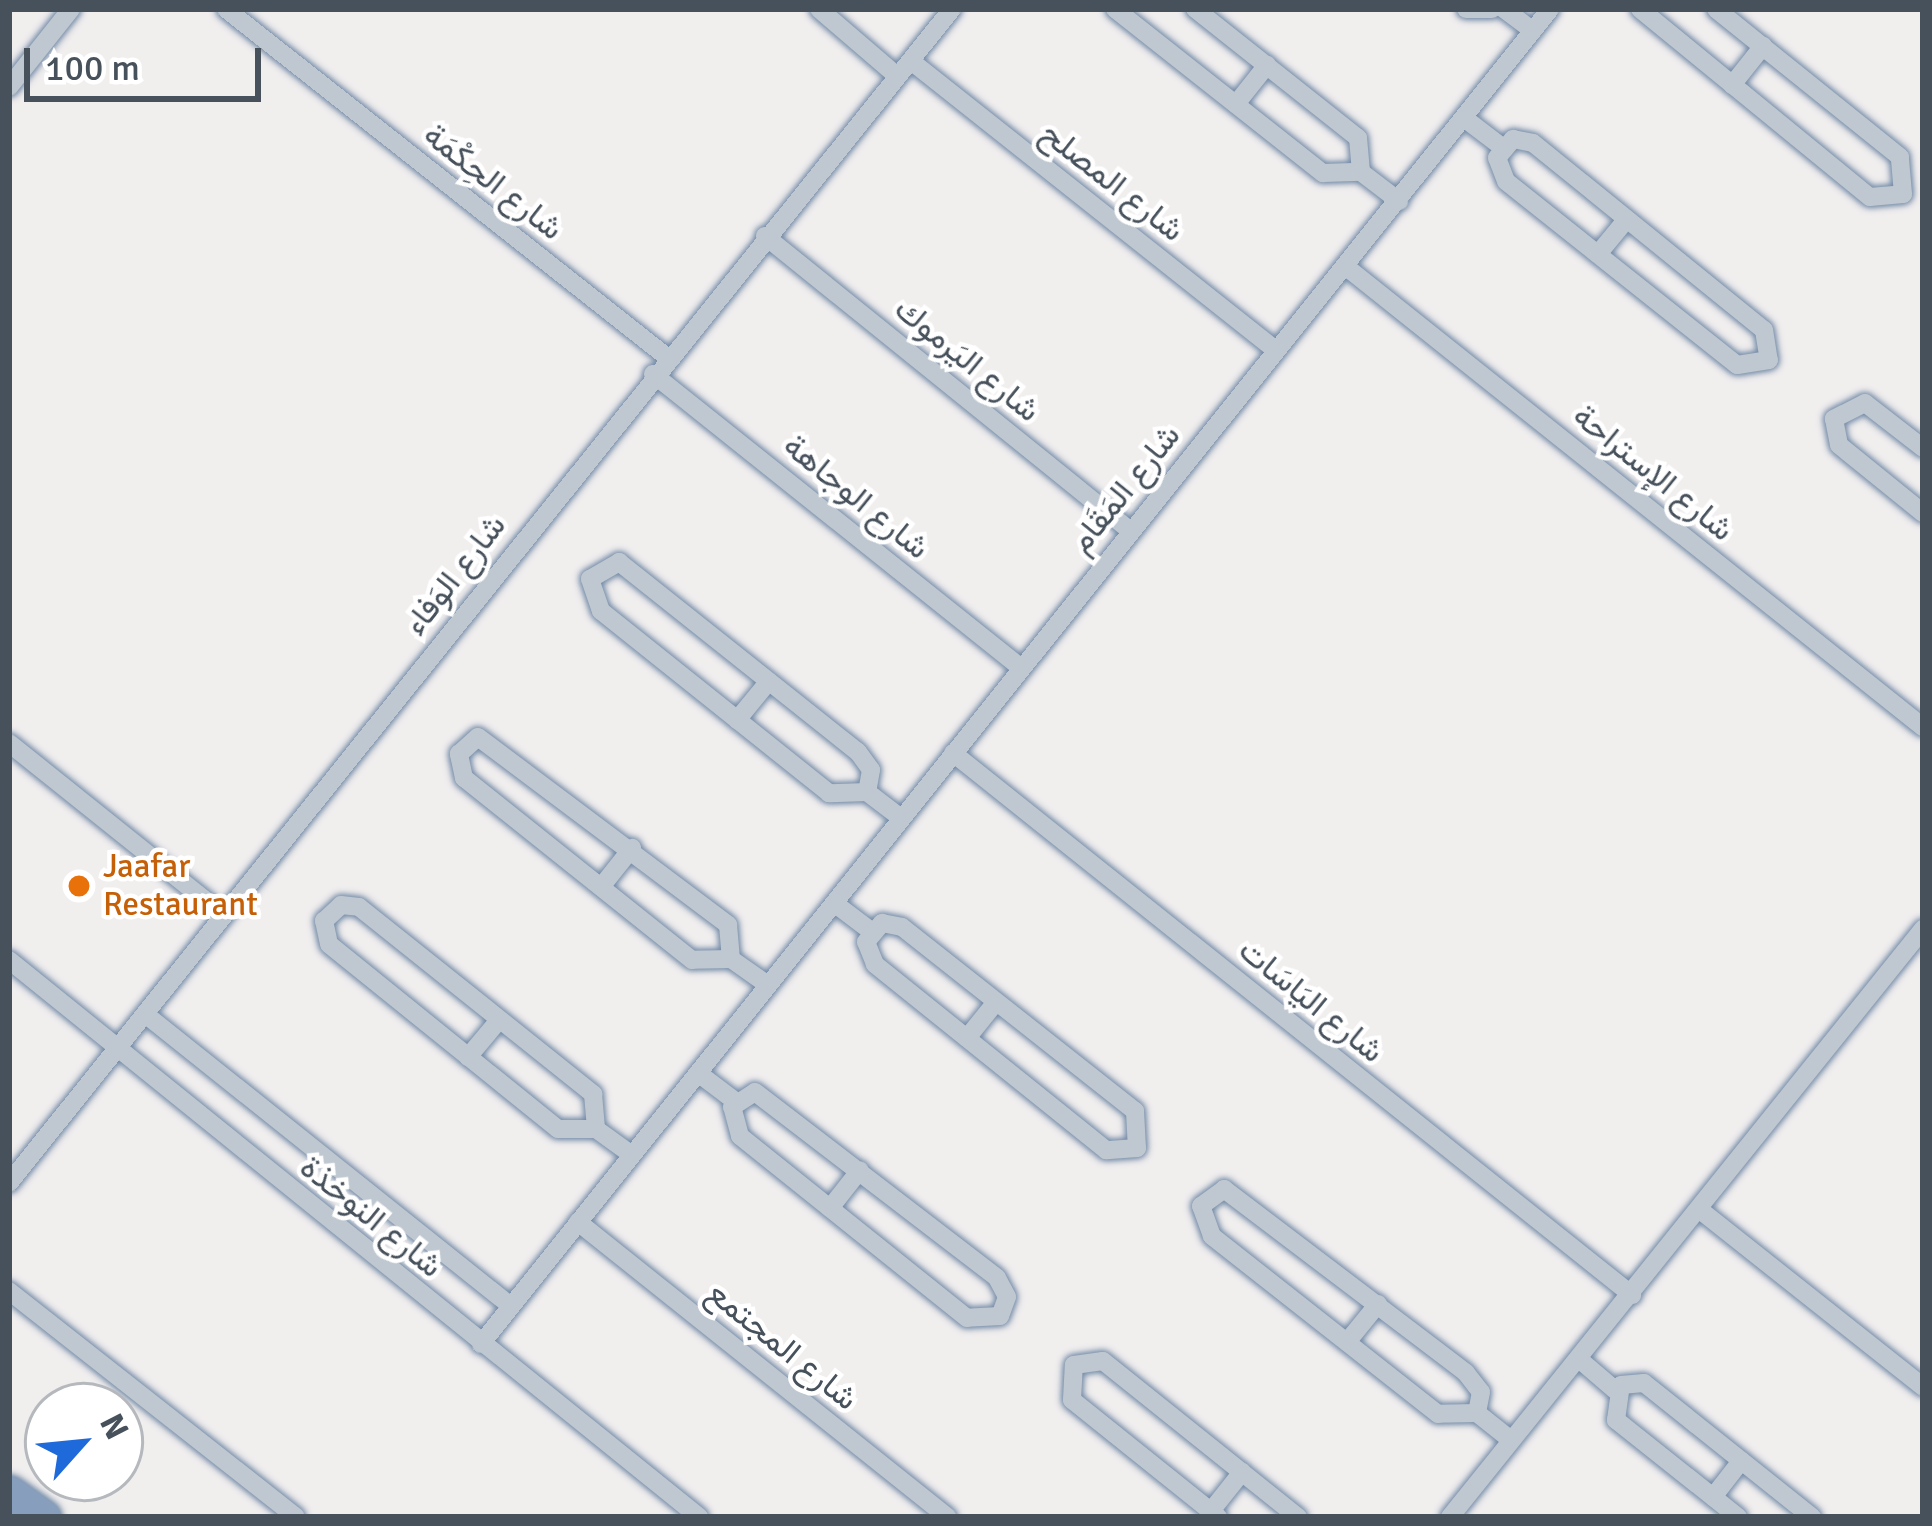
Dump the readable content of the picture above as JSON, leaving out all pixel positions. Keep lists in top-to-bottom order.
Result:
{
  "streets": {
    "street": [
      "شارع الحِكْمَة",
      "شارع المصلح",
      "شارع اليَرموك",
      "شارع الإستراحة",
      "شارع المَقَام",
      "شارع الوجاهة",
      "شارع الوَفاء",
      "شارع اليَاسَات",
      "شارع النوخذة",
      "شارع المجتمع"
    ]
  },
  "crossings": [
    ["شارع الحِكْمَة", "شارع الوَفاء"],
    ["شارع المصلح", "شارع المَقَام"],
    ["شارع المصلح", "شارع الوَفاء"],
    ["شارع اليَرموك", "شارع المَقَام"],
    ["شارع اليَرموك", "شارع الوَفاء"],
    ["شارع الإستراحة", "شارع المَقَام"],
    ["شارع المَقَام", "شارع الوجاهة"],
    ["شارع المَقَام", "شارع اليَاسَات"],
    ["شارع المَقَام", "شارع النوخذة"],
    ["شارع المَقَام", "شارع المجتمع"],
    ["شارع الوجاهة", "شارع الوَفاء"],
    ["شارع الوَفاء", "شارع النوخذة"]
  ],
  "places": ["Jaafar Restaurant"],
  "scale_bar": "100 m",
  "north": "top right"
}
